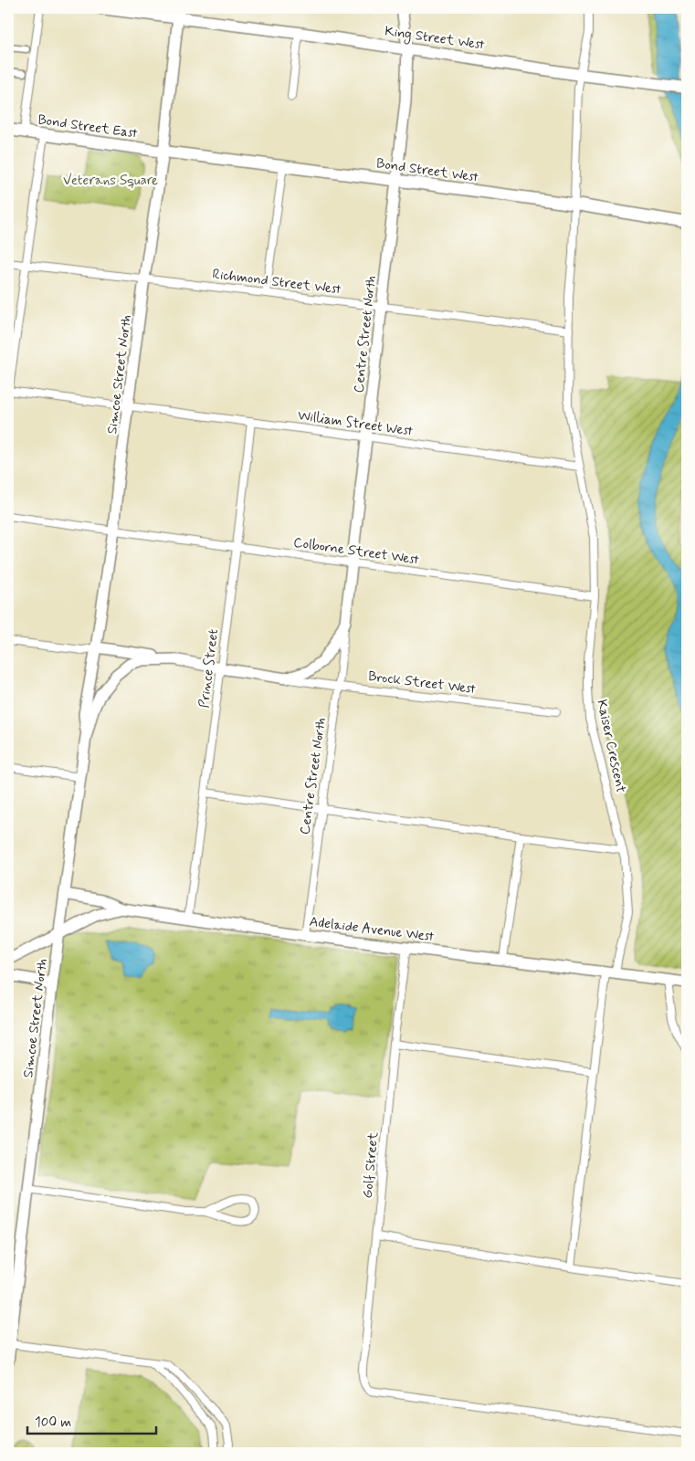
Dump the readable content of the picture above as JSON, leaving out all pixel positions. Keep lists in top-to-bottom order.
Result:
{
  "streets": {
    "main road": [
      "King Street West",
      "Bond Street East",
      "Bond Street West",
      "Centre Street North",
      "Simcoe Street North",
      "Brock Street West",
      "Adelaide Avenue West"
    ],
    "street": [
      "Richmond Street West",
      "William Street West",
      "Colborne Street West",
      "Prince Street",
      "Kaiser Crescent",
      "Golf Street"
    ]
  },
  "crossings": [
    ["King Street West", "Centre Street North"],
    ["King Street West", "Simcoe Street North"],
    ["King Street West", "Kaiser Crescent"],
    ["Bond Street East", "Bond Street West"],
    ["Bond Street East", "Simcoe Street North"],
    ["Bond Street West", "Centre Street North"],
    ["Bond Street West", "Simcoe Street North"],
    ["Bond Street West", "Kaiser Crescent"],
    ["Richmond Street West", "Centre Street North"],
    ["Richmond Street West", "Simcoe Street North"],
    ["Richmond Street West", "Kaiser Crescent"],
    ["Centre Street North", "William Street West"],
    ["Centre Street North", "Colborne Street West"],
    ["Centre Street North", "Brock Street West"],
    ["Centre Street North", "Adelaide Avenue West"],
    ["Simcoe Street North", "William Street West"],
    ["Simcoe Street North", "Colborne Street West"],
    ["Simcoe Street North", "Brock Street West"],
    ["Simcoe Street North", "Adelaide Avenue West"],
    ["William Street West", "Prince Street"],
    ["William Street West", "Kaiser Crescent"],
    ["Colborne Street West", "Prince Street"],
    ["Colborne Street West", "Kaiser Crescent"],
    ["Prince Street", "Brock Street West"],
    ["Prince Street", "Adelaide Avenue West"],
    ["Kaiser Crescent", "Adelaide Avenue West"],
    ["Adelaide Avenue West", "Golf Street"]
  ],
  "parks": ["Veterans Square"],
  "scale_bar": "100 m"
}
